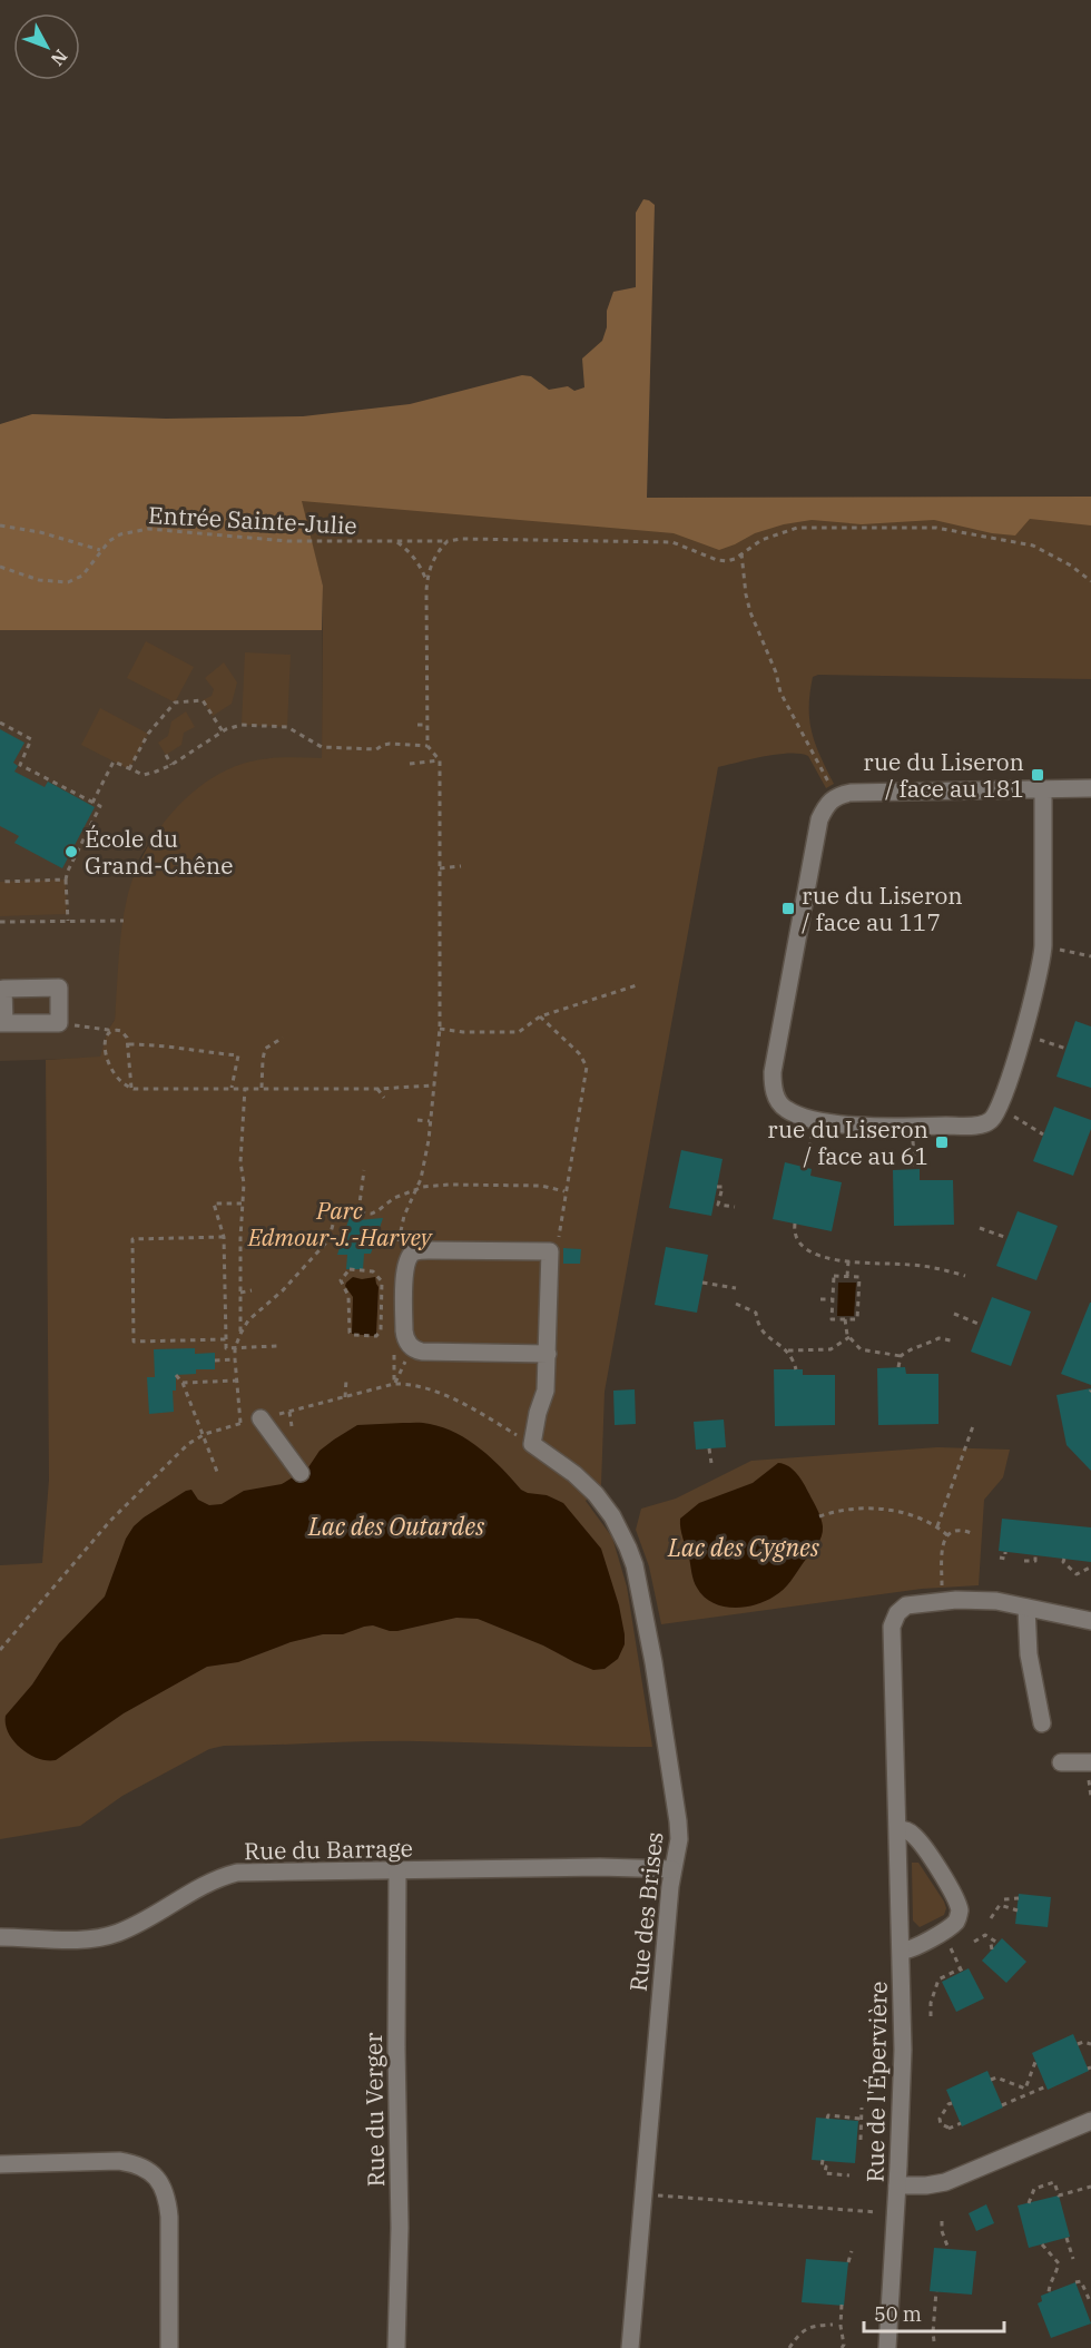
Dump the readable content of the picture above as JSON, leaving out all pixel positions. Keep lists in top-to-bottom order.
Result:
{
  "streets": {
    "street": [
      "Rue du Barrage",
      "Rue des Brises",
      "Rue de l'Épervière",
      "Rue du Verger"
    ],
    "path": ["Entrée Sainte-Julie"]
  },
  "crossings": [
    ["Rue du Barrage", "Rue des Brises"],
    ["Rue du Barrage", "Rue du Verger"]
  ],
  "water": ["Lac des Outardes", "Lac des Cygnes"],
  "parks": ["Parc Edmour-J.-Harvey"],
  "places": {
    "transit": ["rue du Liseron / face au 181", "rue du Liseron / face au 117", "rue du Liseron / face au 61"],
    "other": ["École du Grand-Chêne"]
  },
  "scale_bar": "50 m",
  "north": "bottom right"
}
